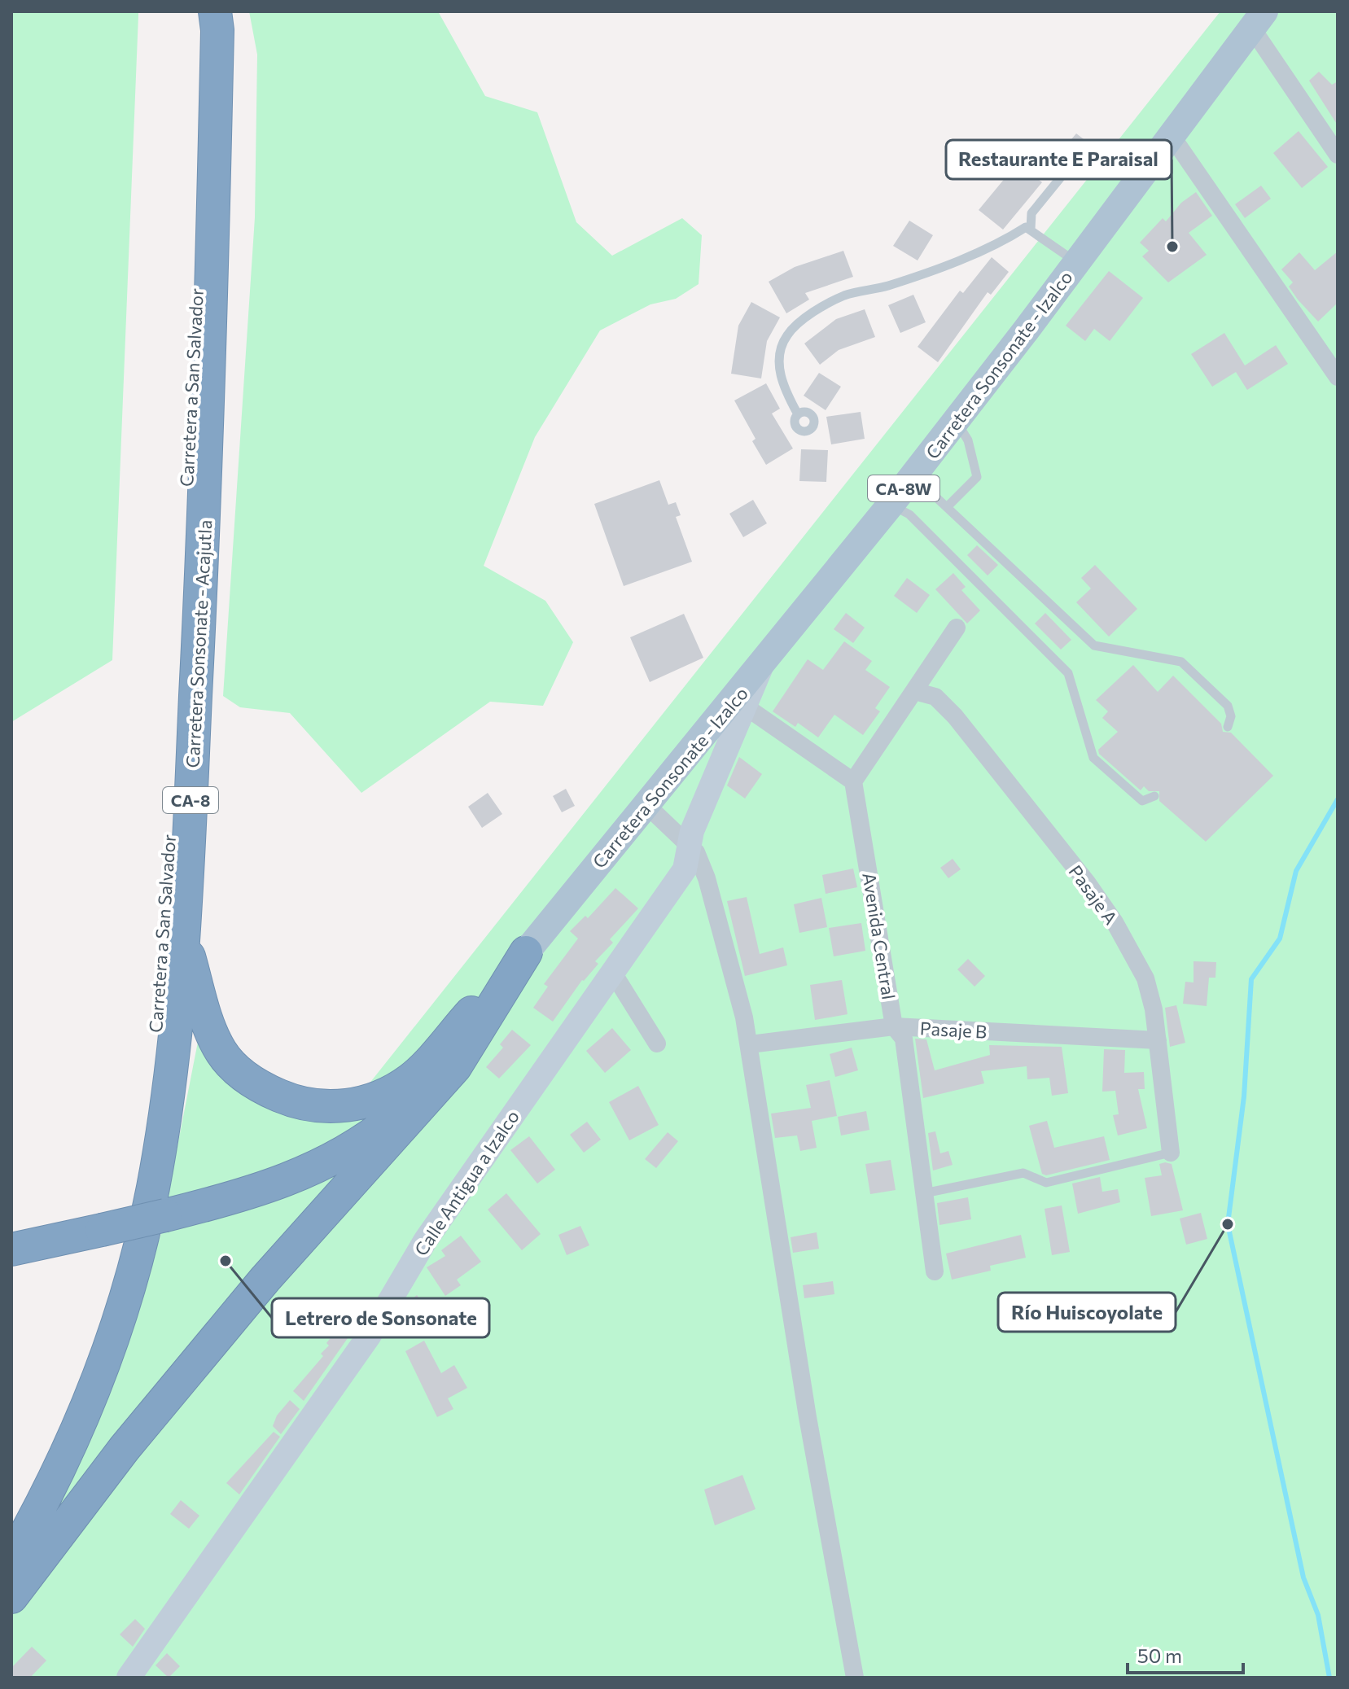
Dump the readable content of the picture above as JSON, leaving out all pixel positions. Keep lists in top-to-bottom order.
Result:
{
  "streets": {
    "highway": ["Carretera a San Salvador", "Carretera Sonsonate - Acajutla", "CA-8"],
    "main road": ["Carretera Sonsonate - Izalco", "CA-8W"],
    "street": [
      "Pasaje A",
      "Avenida Central",
      "Pasaje B",
      "Calle Antigua a Izalco"
    ]
  },
  "crossings": [
    ["Carretera Sonsonate - Izalco", "Calle Antigua a Izalco"],
    ["Pasaje A", "Pasaje B"],
    ["Avenida Central", "Pasaje B"]
  ],
  "places": ["Restaurante E Paraisal", "Río Huiscoyolate", "Letrero de Sonsonate"],
  "scale_bar": "50 m"
}
